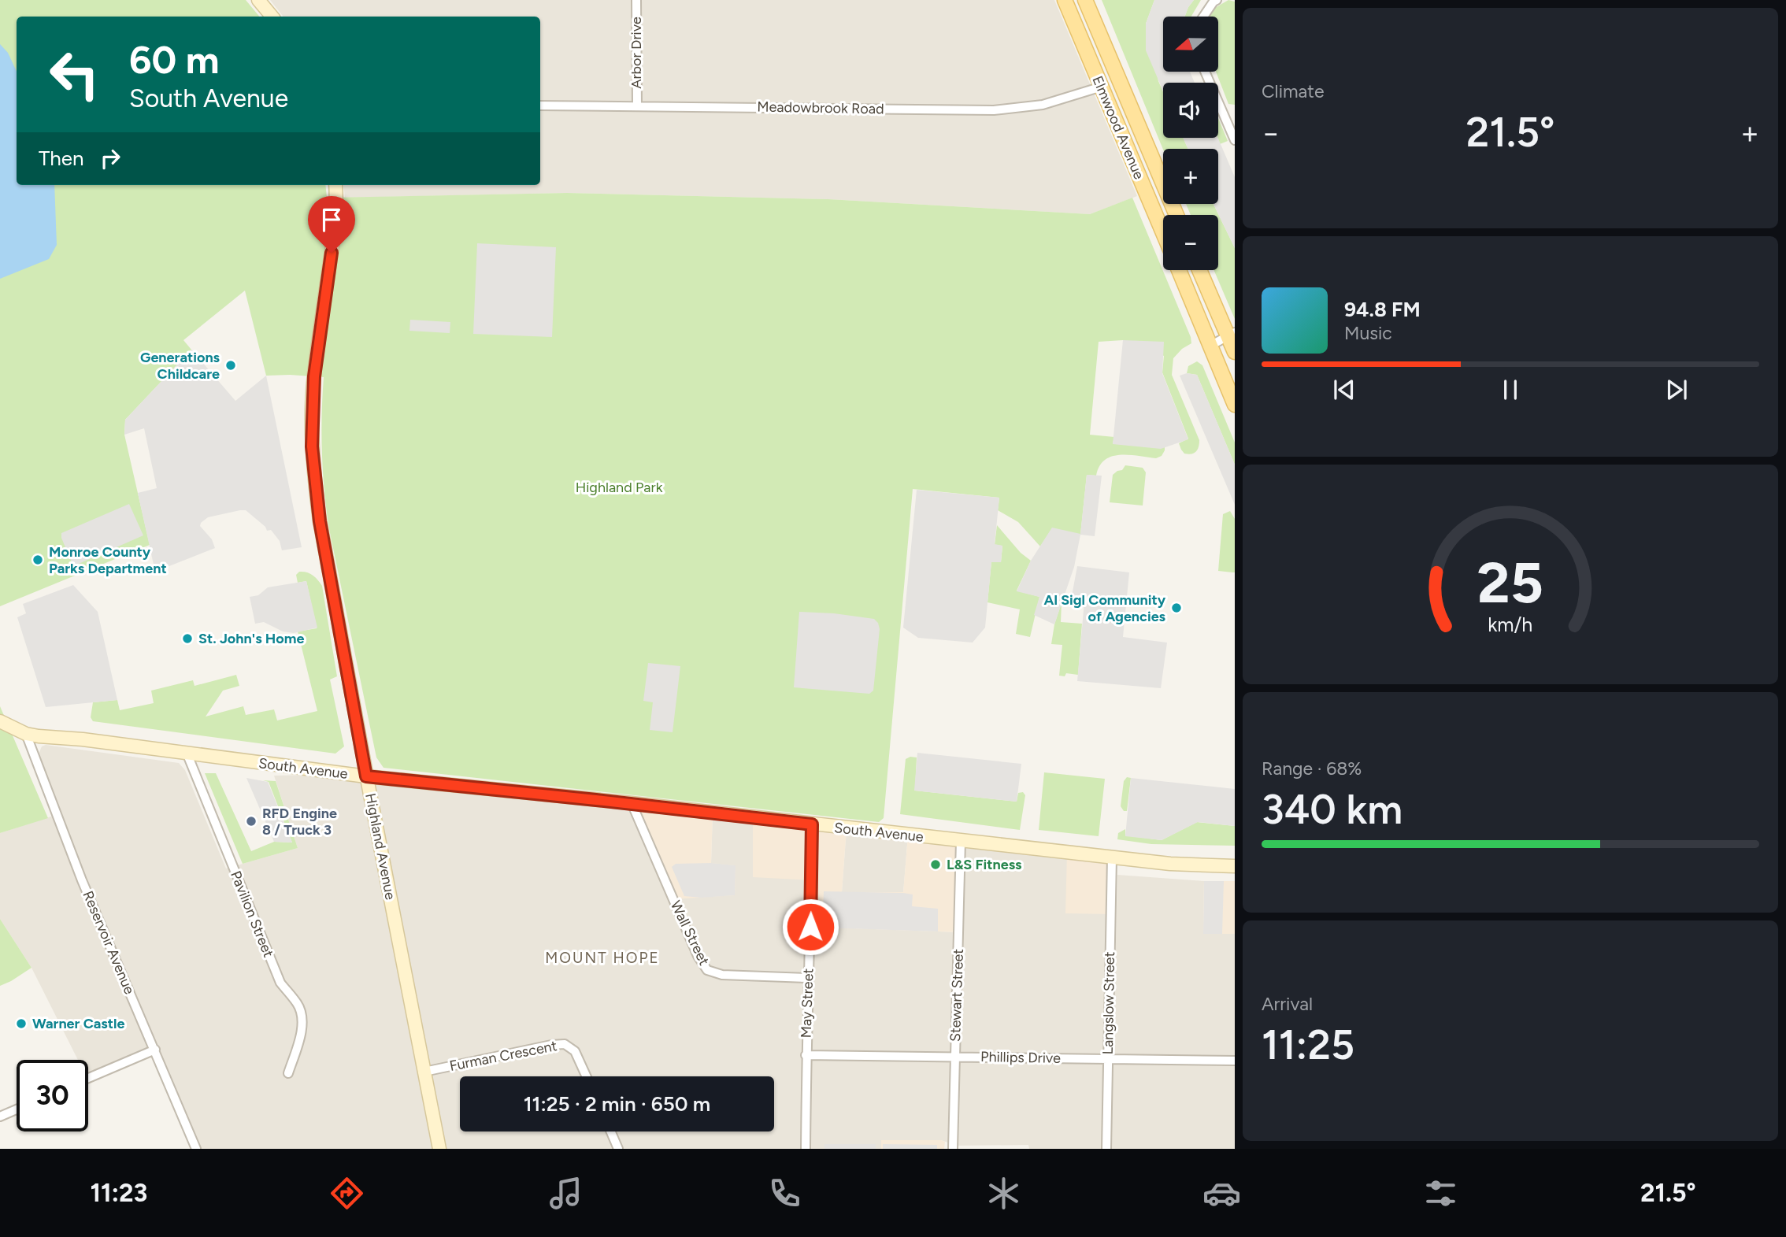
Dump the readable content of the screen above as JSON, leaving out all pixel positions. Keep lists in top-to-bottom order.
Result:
{
  "streets": {
    "main road": ["Elmwood Avenue", "South Avenue", "Highland Avenue"],
    "street": [
      "Arbor Drive",
      "Meadowbrook Road",
      "Pavilion Street",
      "Wall Street",
      "Reservoir Avenue",
      "Stewart Street",
      "May Street",
      "Langslow Street",
      "Furman Crescent",
      "Phillips Drive"
    ]
  },
  "crossings": [
    ["Arbor Drive", "Meadowbrook Road"],
    ["Meadowbrook Road", "Elmwood Avenue"],
    ["South Avenue", "Highland Avenue"],
    ["South Avenue", "Pavilion Street"],
    ["South Avenue", "Wall Street"],
    ["South Avenue", "Reservoir Avenue"],
    ["South Avenue", "Stewart Street"],
    ["South Avenue", "May Street"],
    ["South Avenue", "Langslow Street"],
    ["Highland Avenue", "Furman Crescent"],
    ["Wall Street", "May Street"],
    ["Stewart Street", "Phillips Drive"],
    ["May Street", "Phillips Drive"],
    ["Langslow Street", "Phillips Drive"]
  ],
  "districts": ["MOUNT HOPE"],
  "parks": ["Highland Park"],
  "places": [
    "Generations Childcare",
    "Monroe County Parks Department",
    "Al Sigl Community of Agencies",
    "St. John's Home",
    "RFD Engine 8 / Truck 3",
    "L&S Fitness",
    "Warner Castle"
  ],
  "north": "left",
  "page": {
    "tile": [
      "Climate",
      ["Range · 68%", "340 km"],
      ["Arrival", "11:25"]
    ],
    "map_buttons": ["+", "−"],
    "turn": ["60 m", "South Avenue"],
    "heat": ["−", "21.5°", "+"],
    "then": "Then",
    "song": ["94.8 FM", "Music"],
    "limit": "30",
    "trip": "11:25 · 2 min · 650 m",
    "tabs": ["11:23", "21.5°"],
    "gauge": ["25", "km/h"]
  }
}
